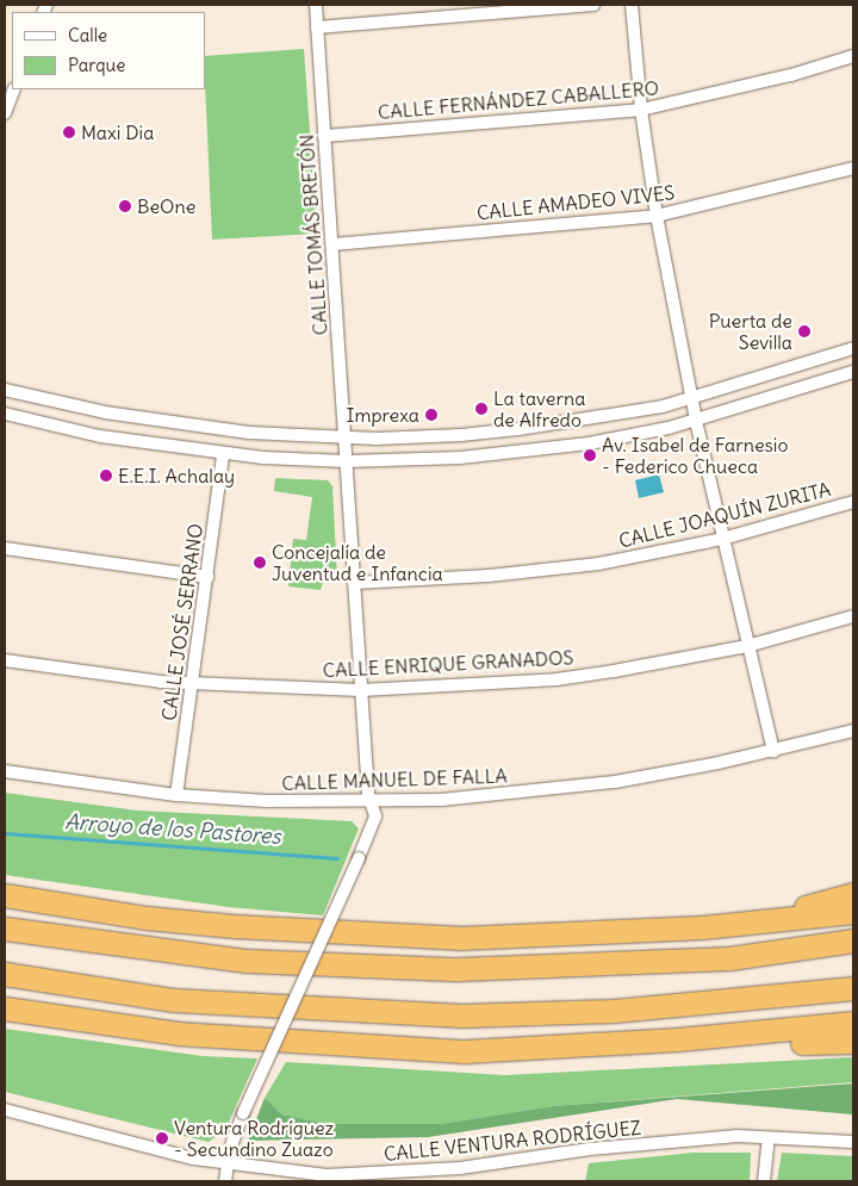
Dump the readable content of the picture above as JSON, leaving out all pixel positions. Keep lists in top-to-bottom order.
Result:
{
  "streets": {
    "street": [
      "CALLE FERNÁNDEZ CABALLERO",
      "CALLE AMADEO VIVES",
      "CALLE TOMÁS BRETÓN",
      "CALLE JOAQUÍN ZURITA",
      "CALLE JOSÉ SERRANO",
      "CALLE ENRIQUE GRANADOS",
      "CALLE MANUEL DE FALLA",
      "CALLE VENTURA RODRÍGUEZ"
    ]
  },
  "crossings": [
    ["CALLE FERNÁNDEZ CABALLERO", "CALLE TOMÁS BRETÓN"],
    ["CALLE AMADEO VIVES", "CALLE TOMÁS BRETÓN"],
    ["CALLE TOMÁS BRETÓN", "CALLE JOAQUÍN ZURITA"],
    ["CALLE TOMÁS BRETÓN", "CALLE ENRIQUE GRANADOS"],
    ["CALLE TOMÁS BRETÓN", "CALLE MANUEL DE FALLA"],
    ["CALLE TOMÁS BRETÓN", "CALLE VENTURA RODRÍGUEZ"],
    ["CALLE JOSÉ SERRANO", "CALLE ENRIQUE GRANADOS"],
    ["CALLE JOSÉ SERRANO", "CALLE MANUEL DE FALLA"]
  ],
  "water": ["Arroyo de los Pastores"],
  "places": [
    "Maxi Dia",
    "BeOne",
    "Puerta de Sevilla",
    "La taverna de Alfredo",
    "Imprexa",
    "Av. Isabel de Farnesio - Federico Chueca",
    "E.E.I. Achalay",
    "Concejalía de Juventud e Infancia",
    "Ventura Rodríguez - Secundino Zuazo"
  ],
  "legend": ["Calle", "Parque"]
}
